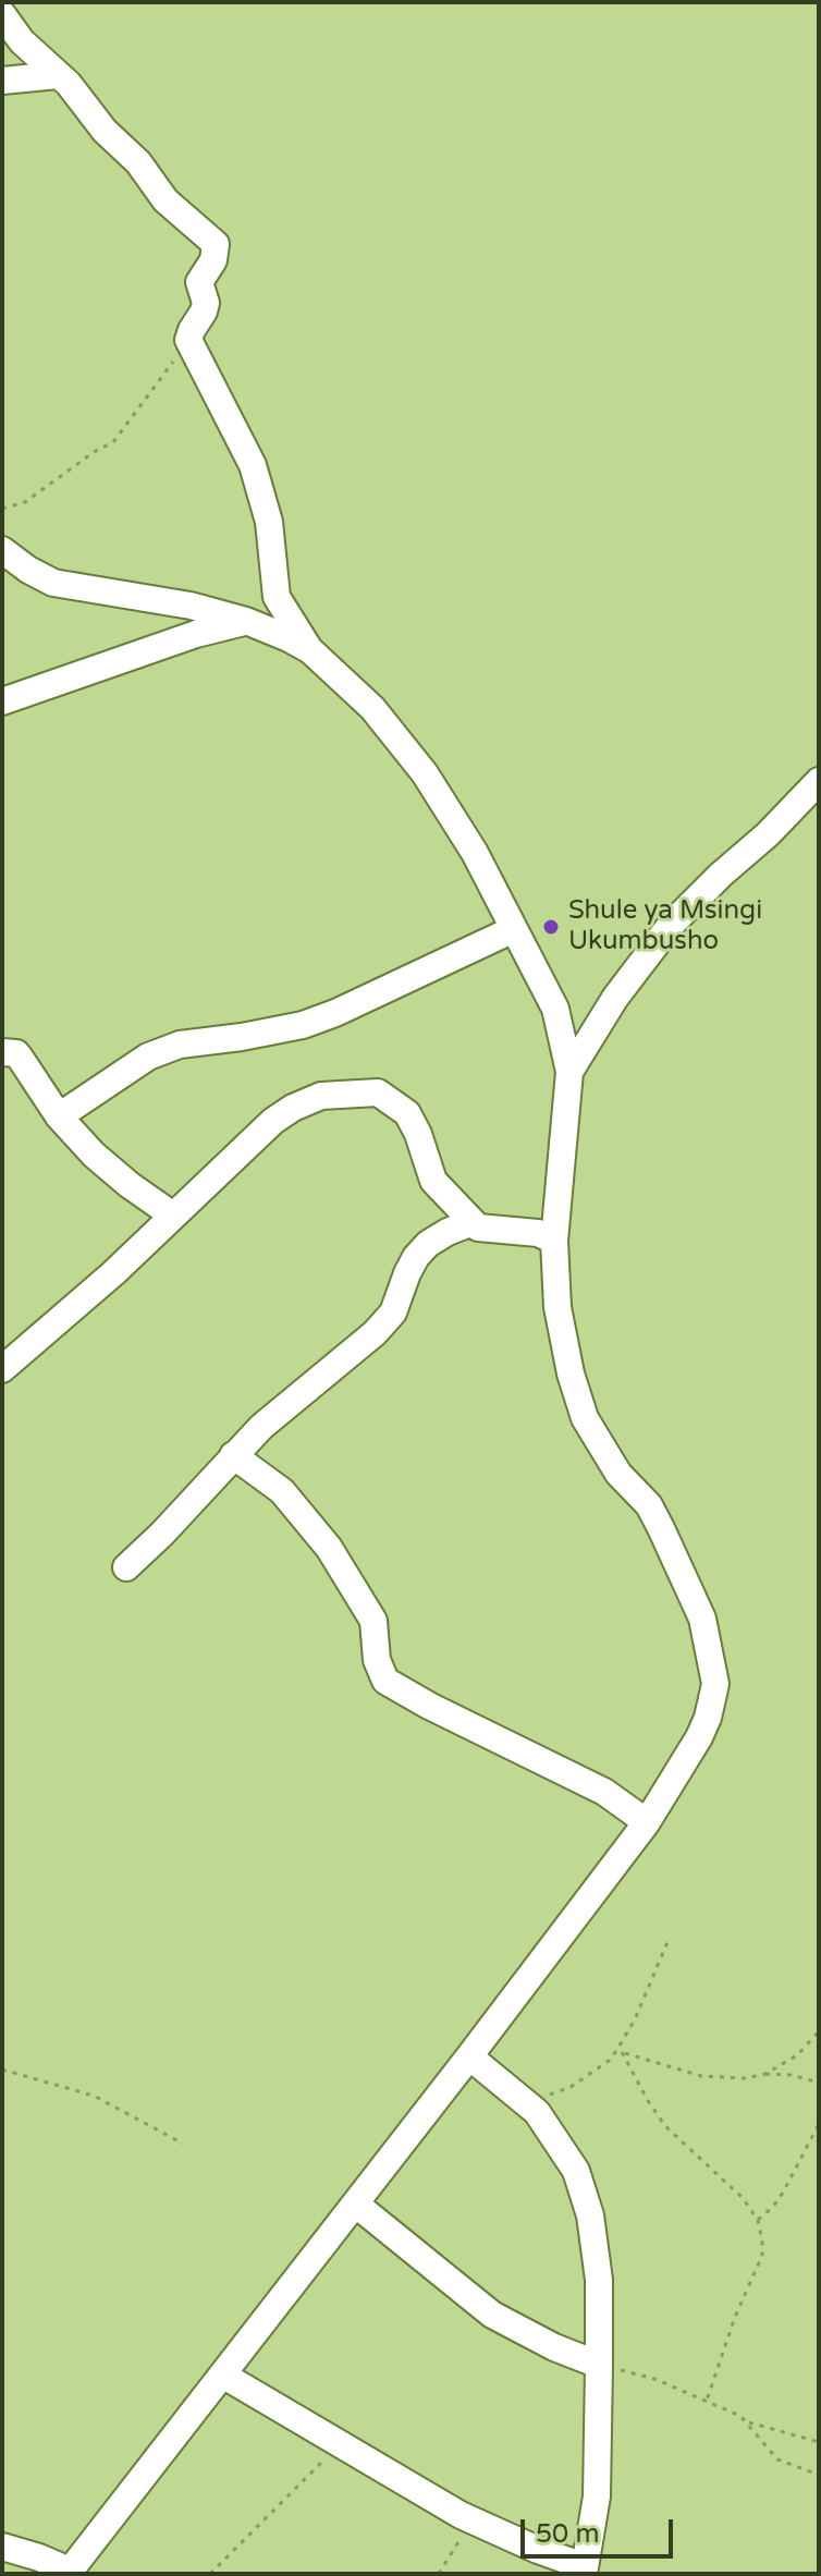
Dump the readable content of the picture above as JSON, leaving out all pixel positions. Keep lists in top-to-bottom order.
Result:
{
  "places": ["Shule ya Msingi Ukumbusho"],
  "scale_bar": "50 m"
}
